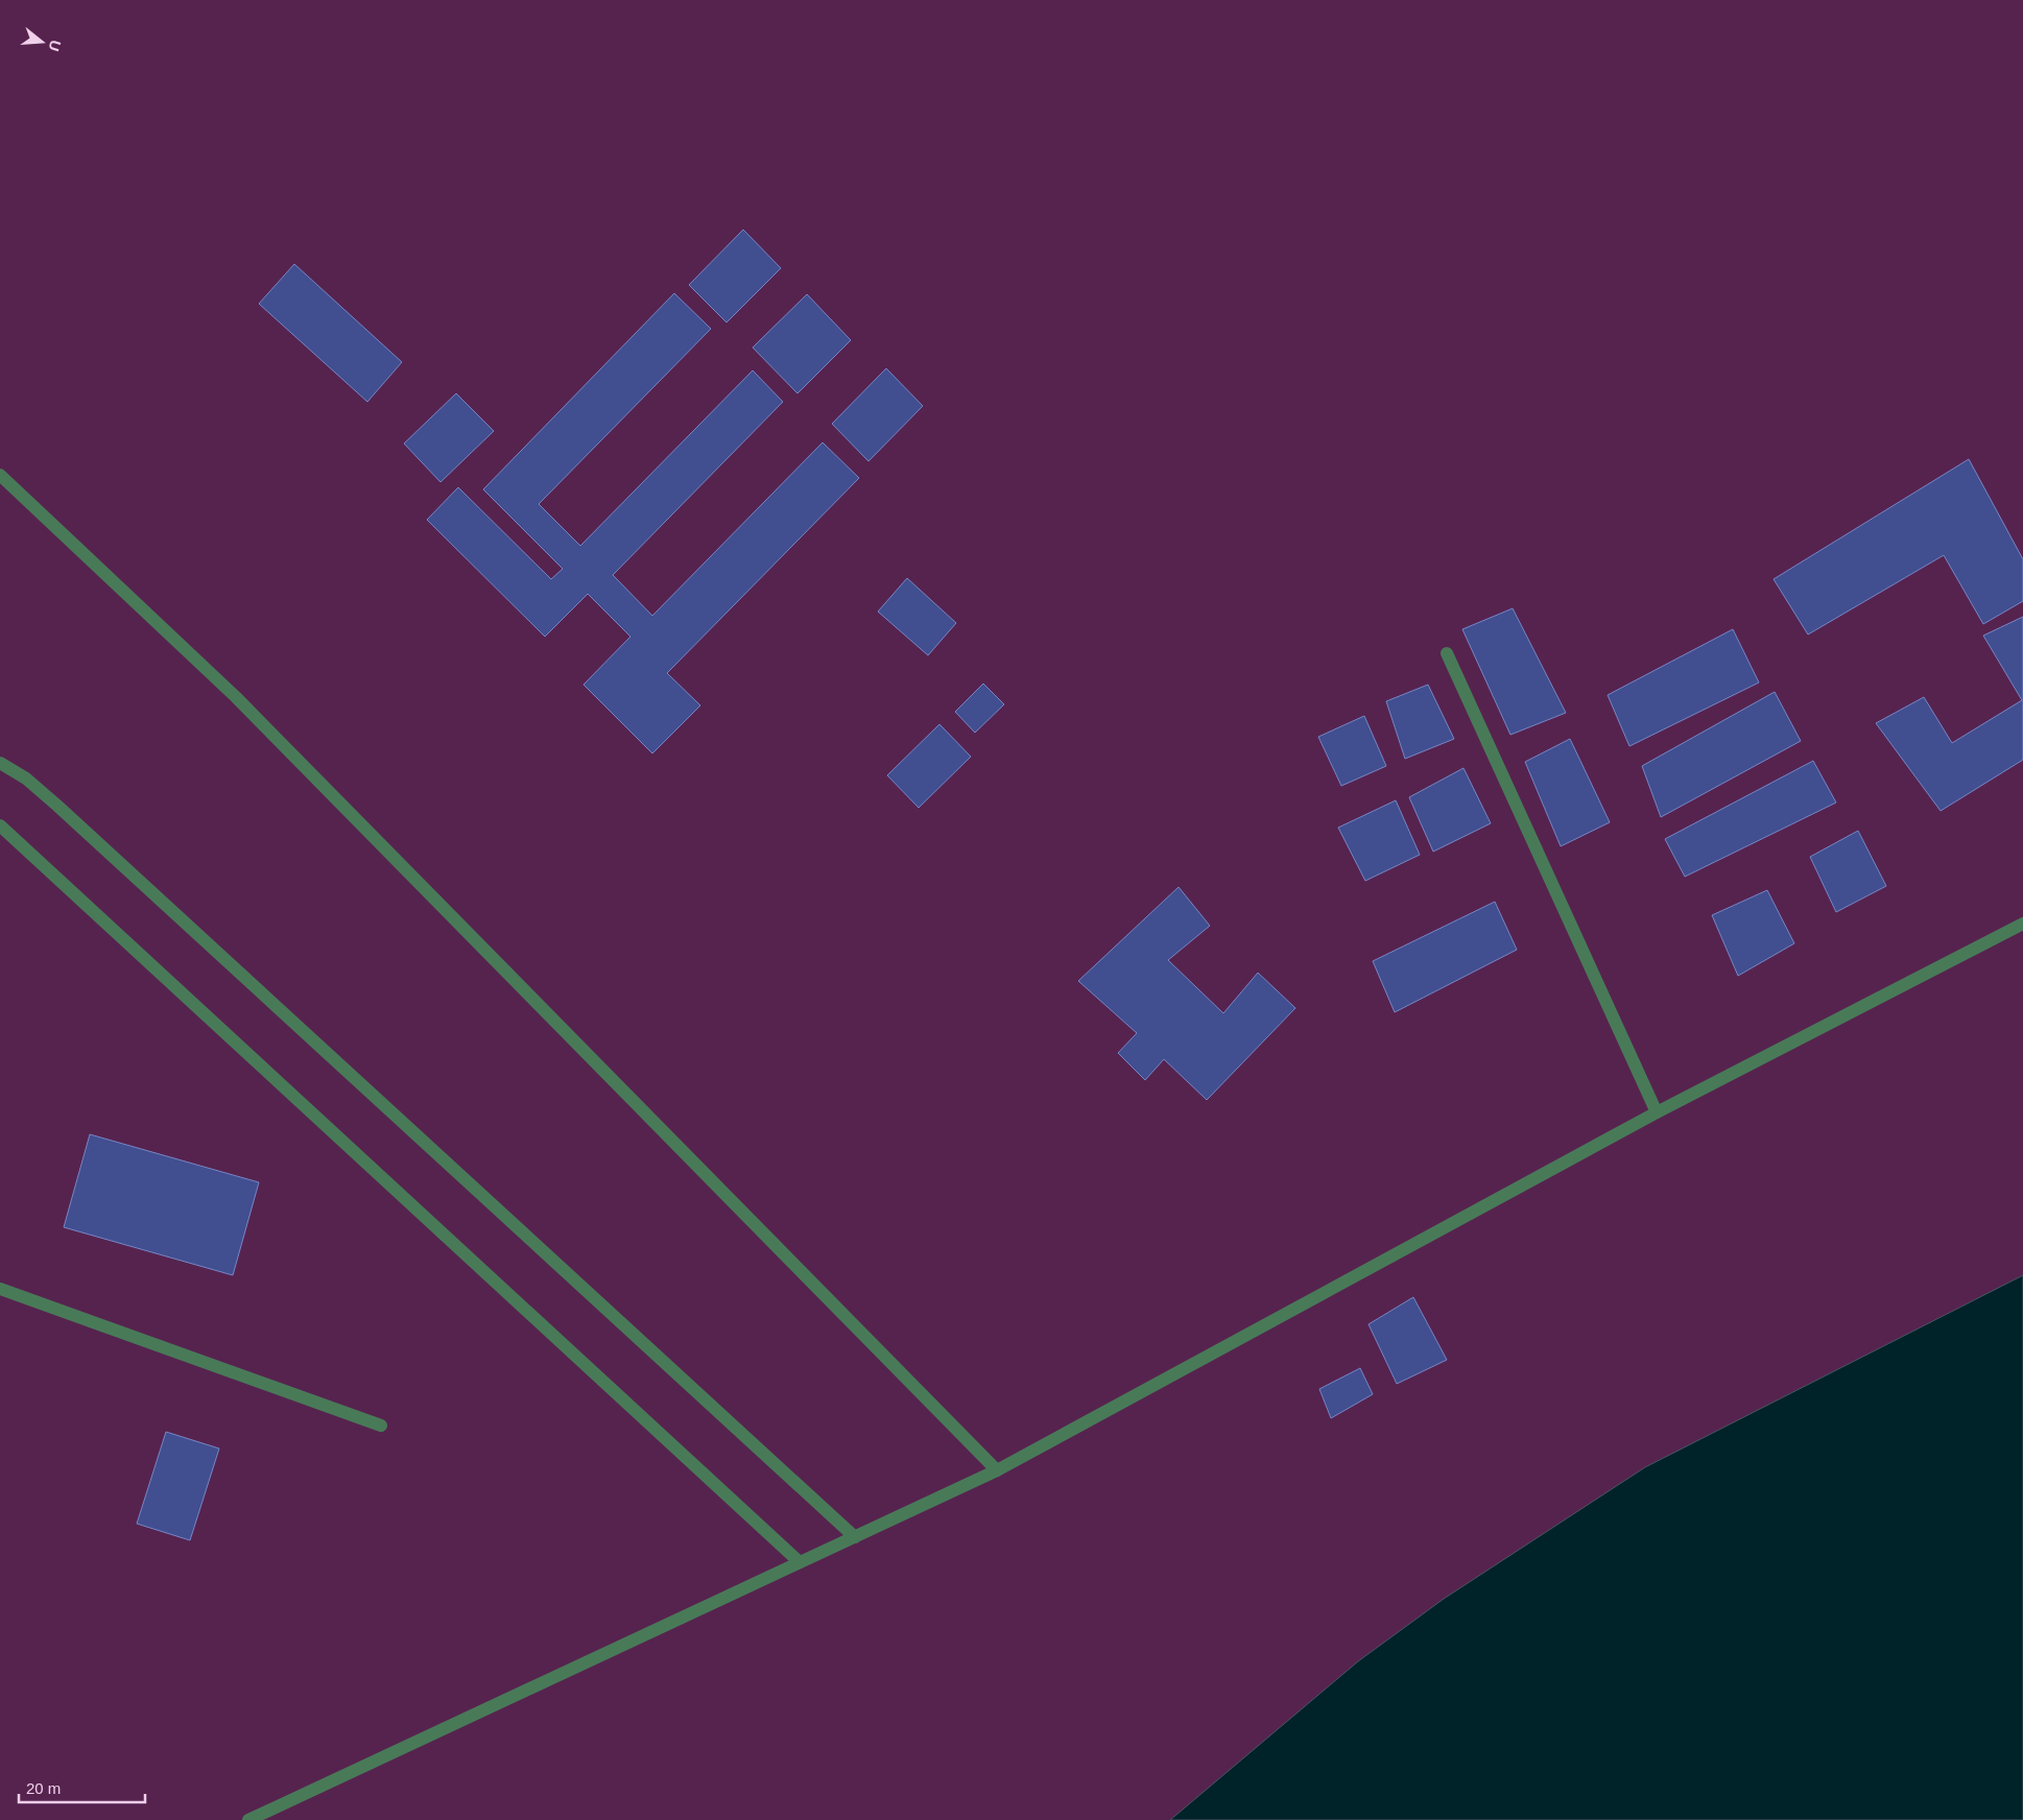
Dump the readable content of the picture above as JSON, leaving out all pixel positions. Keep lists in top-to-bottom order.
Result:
{
  "scale_bar": "20 m",
  "north": "right"
}
